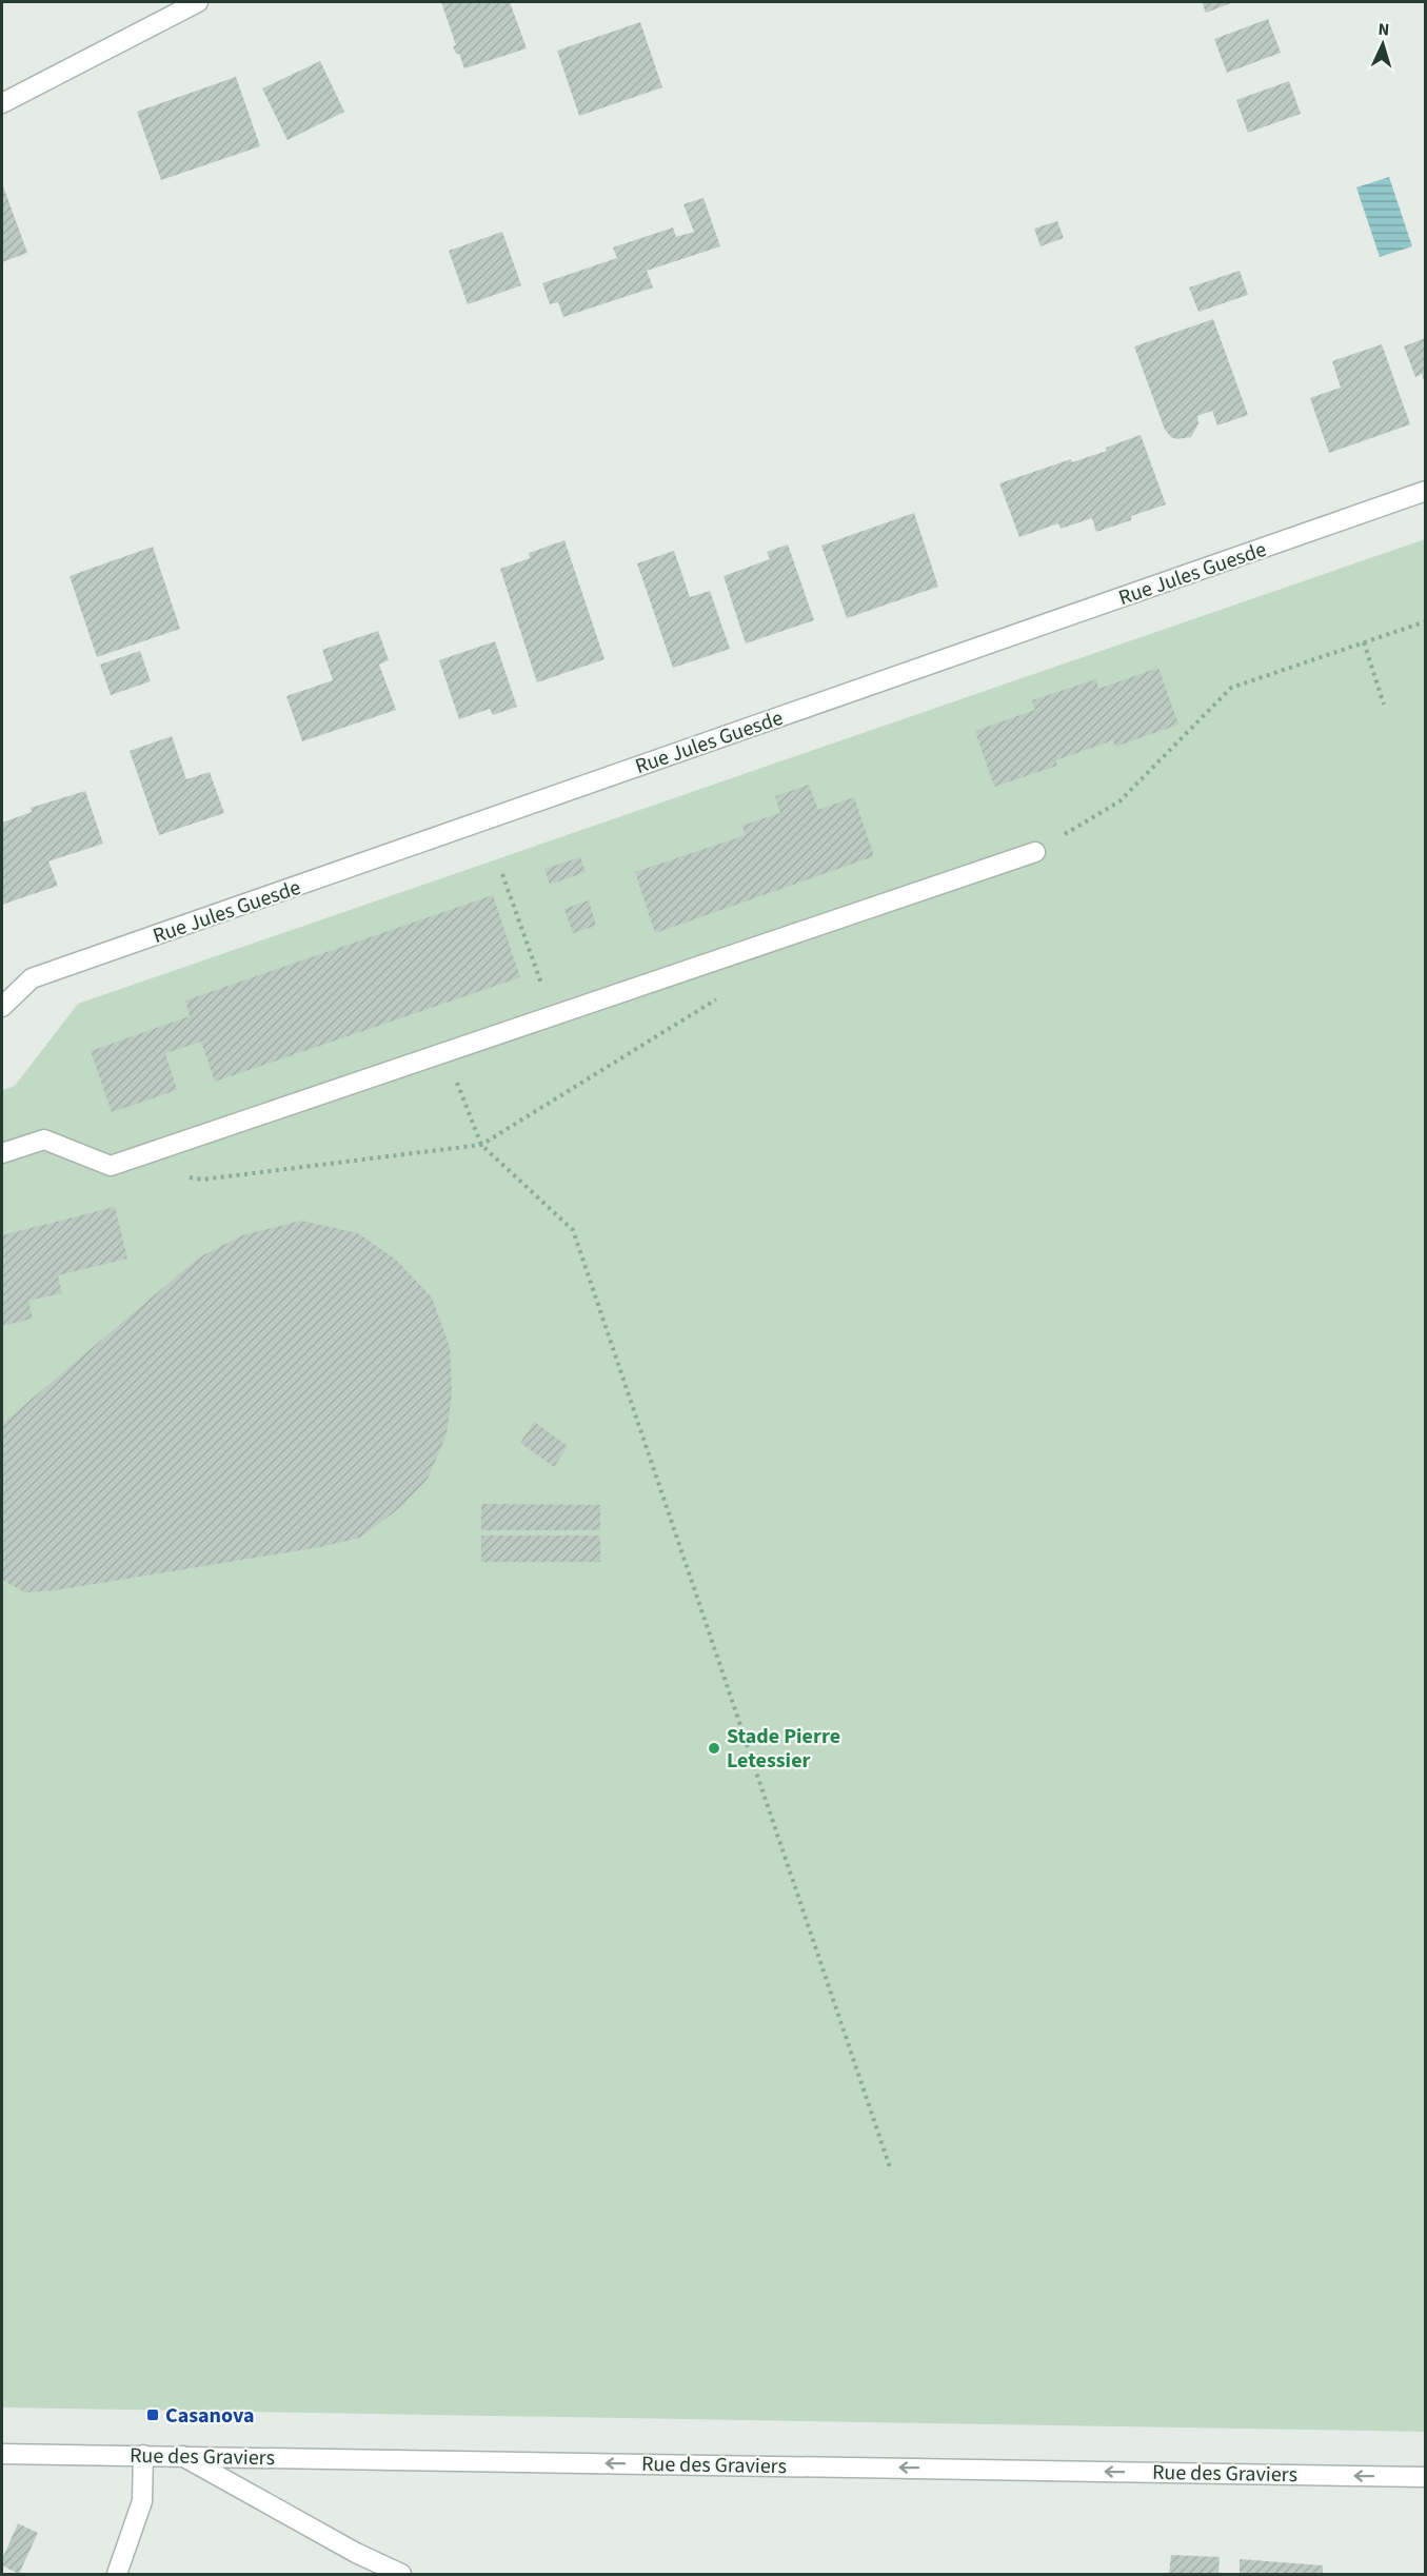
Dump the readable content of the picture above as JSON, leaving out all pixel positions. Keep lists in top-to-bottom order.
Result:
{
  "streets": {
    "street": ["Rue Jules Guesde", "Rue des Graviers"]
  },
  "one_way": ["Rue des Graviers"],
  "places": {
    "other": ["Stade Pierre Letessier"],
    "transit": ["Casanova"]
  },
  "north": "top"
}
